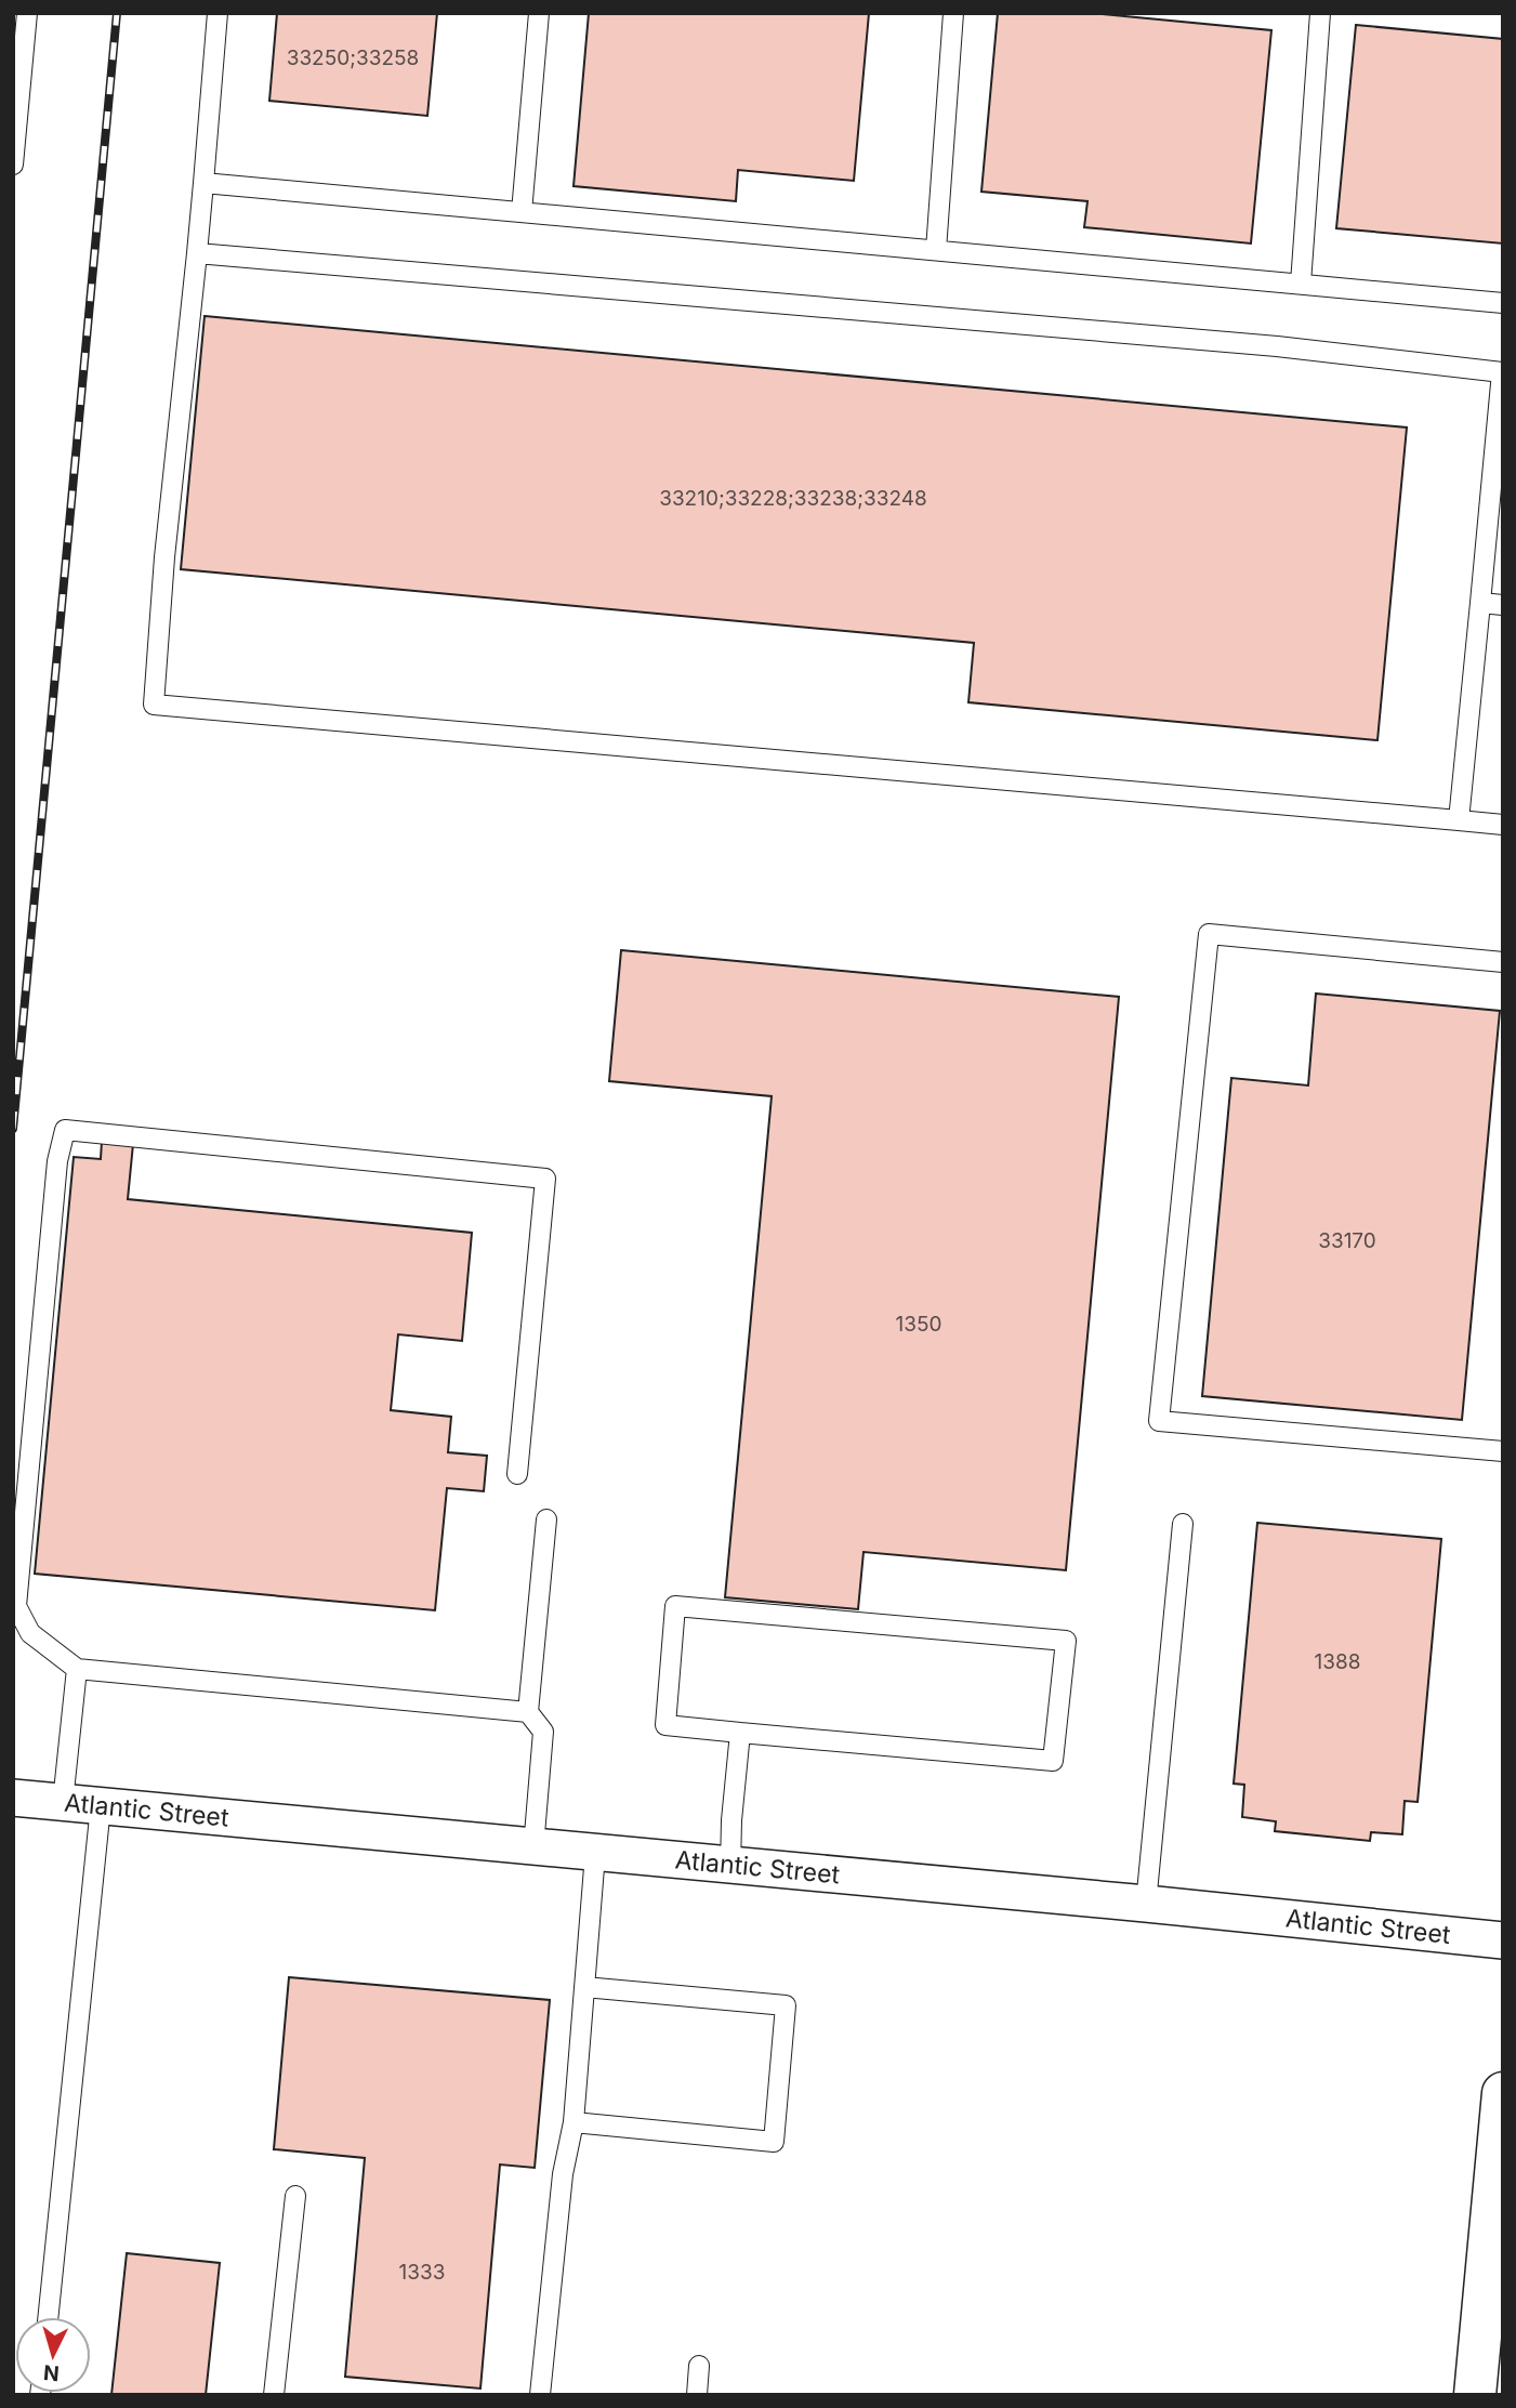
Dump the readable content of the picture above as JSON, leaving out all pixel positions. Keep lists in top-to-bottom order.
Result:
{
  "streets": {
    "street": ["Atlantic Street"]
  },
  "house_numbers": [
    "33250;33258",
    "33210;33228;33238;33248",
    "33170",
    "1350",
    "1388",
    "1333"
  ],
  "north": "bottom"
}
